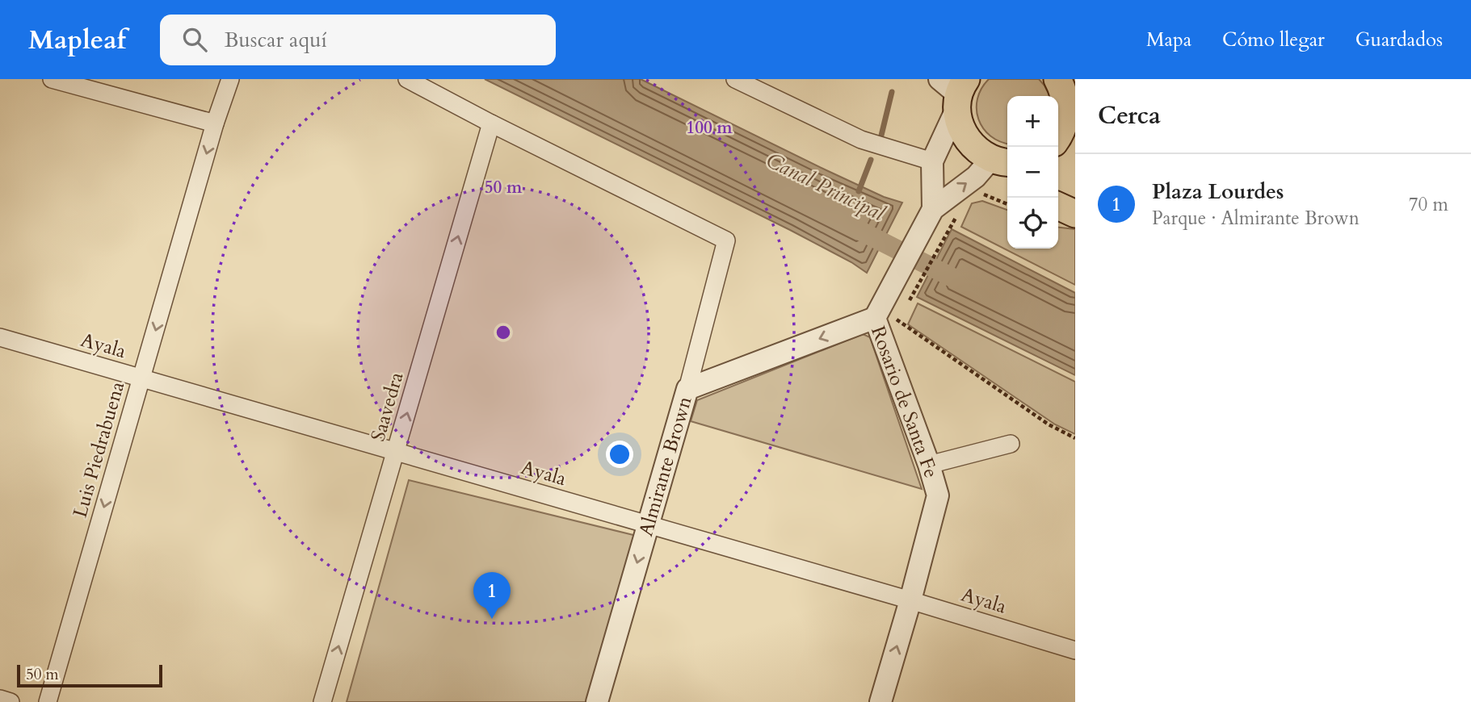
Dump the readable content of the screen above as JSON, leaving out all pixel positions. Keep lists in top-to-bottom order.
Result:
{
  "streets": {
    "street": [
      "Ayala",
      "Rosario de Santa Fe",
      "Saavedra",
      "Luis Piedrabuena",
      "Almirante Brown"
    ]
  },
  "crossings": [
    ["Ayala", "Rosario de Santa Fe"],
    ["Ayala", "Saavedra"],
    ["Ayala", "Luis Piedrabuena"],
    ["Ayala", "Almirante Brown"],
    ["Rosario de Santa Fe", "Almirante Brown"]
  ],
  "one_way": ["Saavedra", "Luis Piedrabuena", "Almirante Brown"],
  "water": ["Canal Principal"],
  "scale_bar": "50 m",
  "page": {
    "header": "Mapleaf",
    "search": "Buscar aquí",
    "nav": ["Mapa", "Cómo llegar", "Guardados"],
    "heading": "Cerca",
    "map_buttons": ["+", "−"],
    "list": [
      {
        "mark": "1",
        "name": "Plaza Lourdes",
        "note": "Parque · Almirante Brown",
        "value": "70 m"
      }
    ],
    "pins": "1",
    "scale": "50 m"
  },
  "rings": ["100 m", "50 m"]
}
